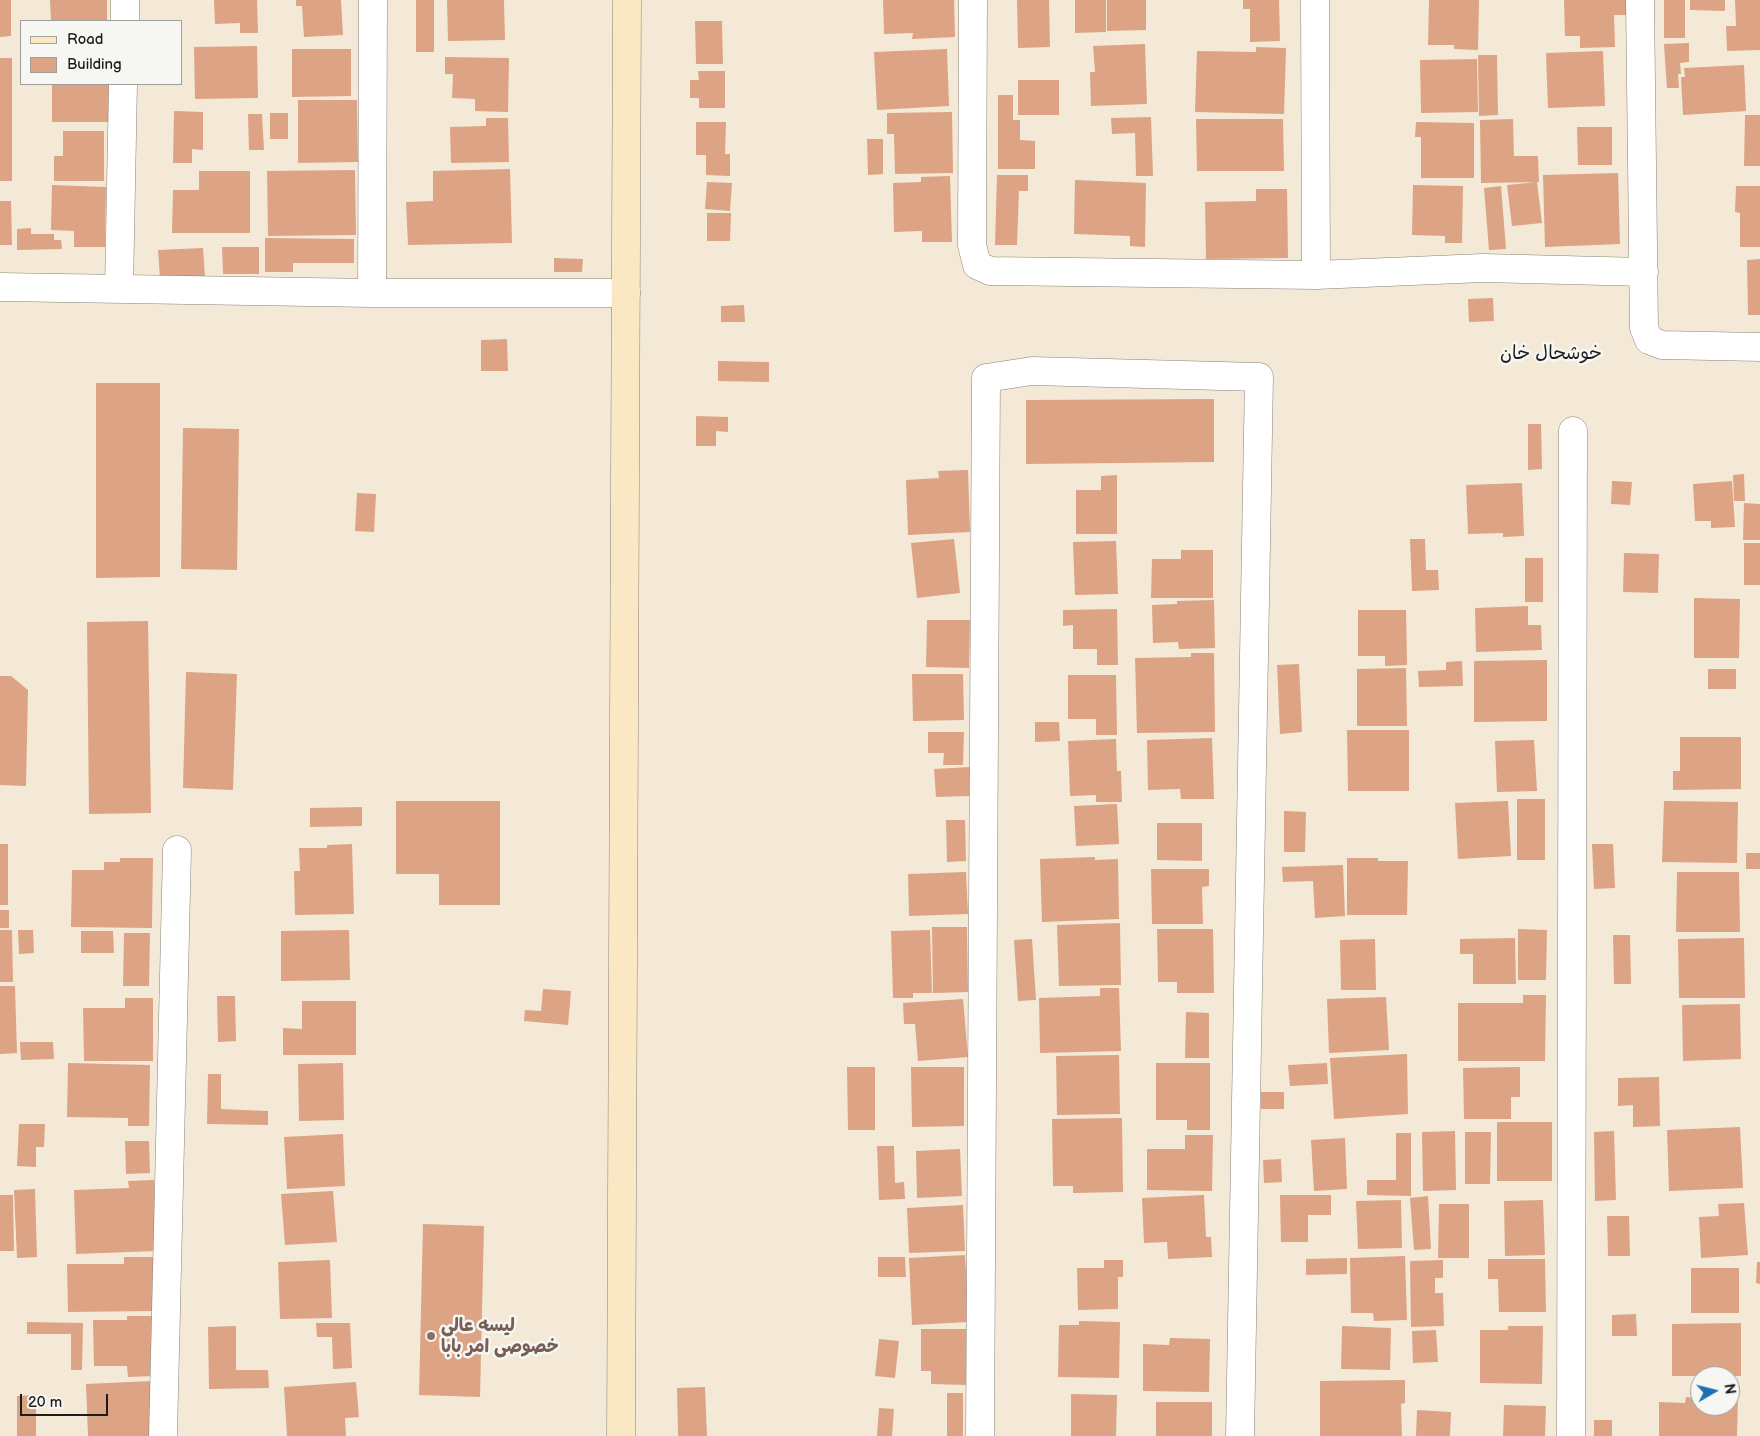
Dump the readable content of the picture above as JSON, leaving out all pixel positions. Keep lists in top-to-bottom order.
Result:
{
  "districts": ["خوشحال خان"],
  "places": ["لیسه عالی خصوصی امر بابا"],
  "legend": ["Road", "Building"],
  "scale_bar": "20 m",
  "north": "right"
}
